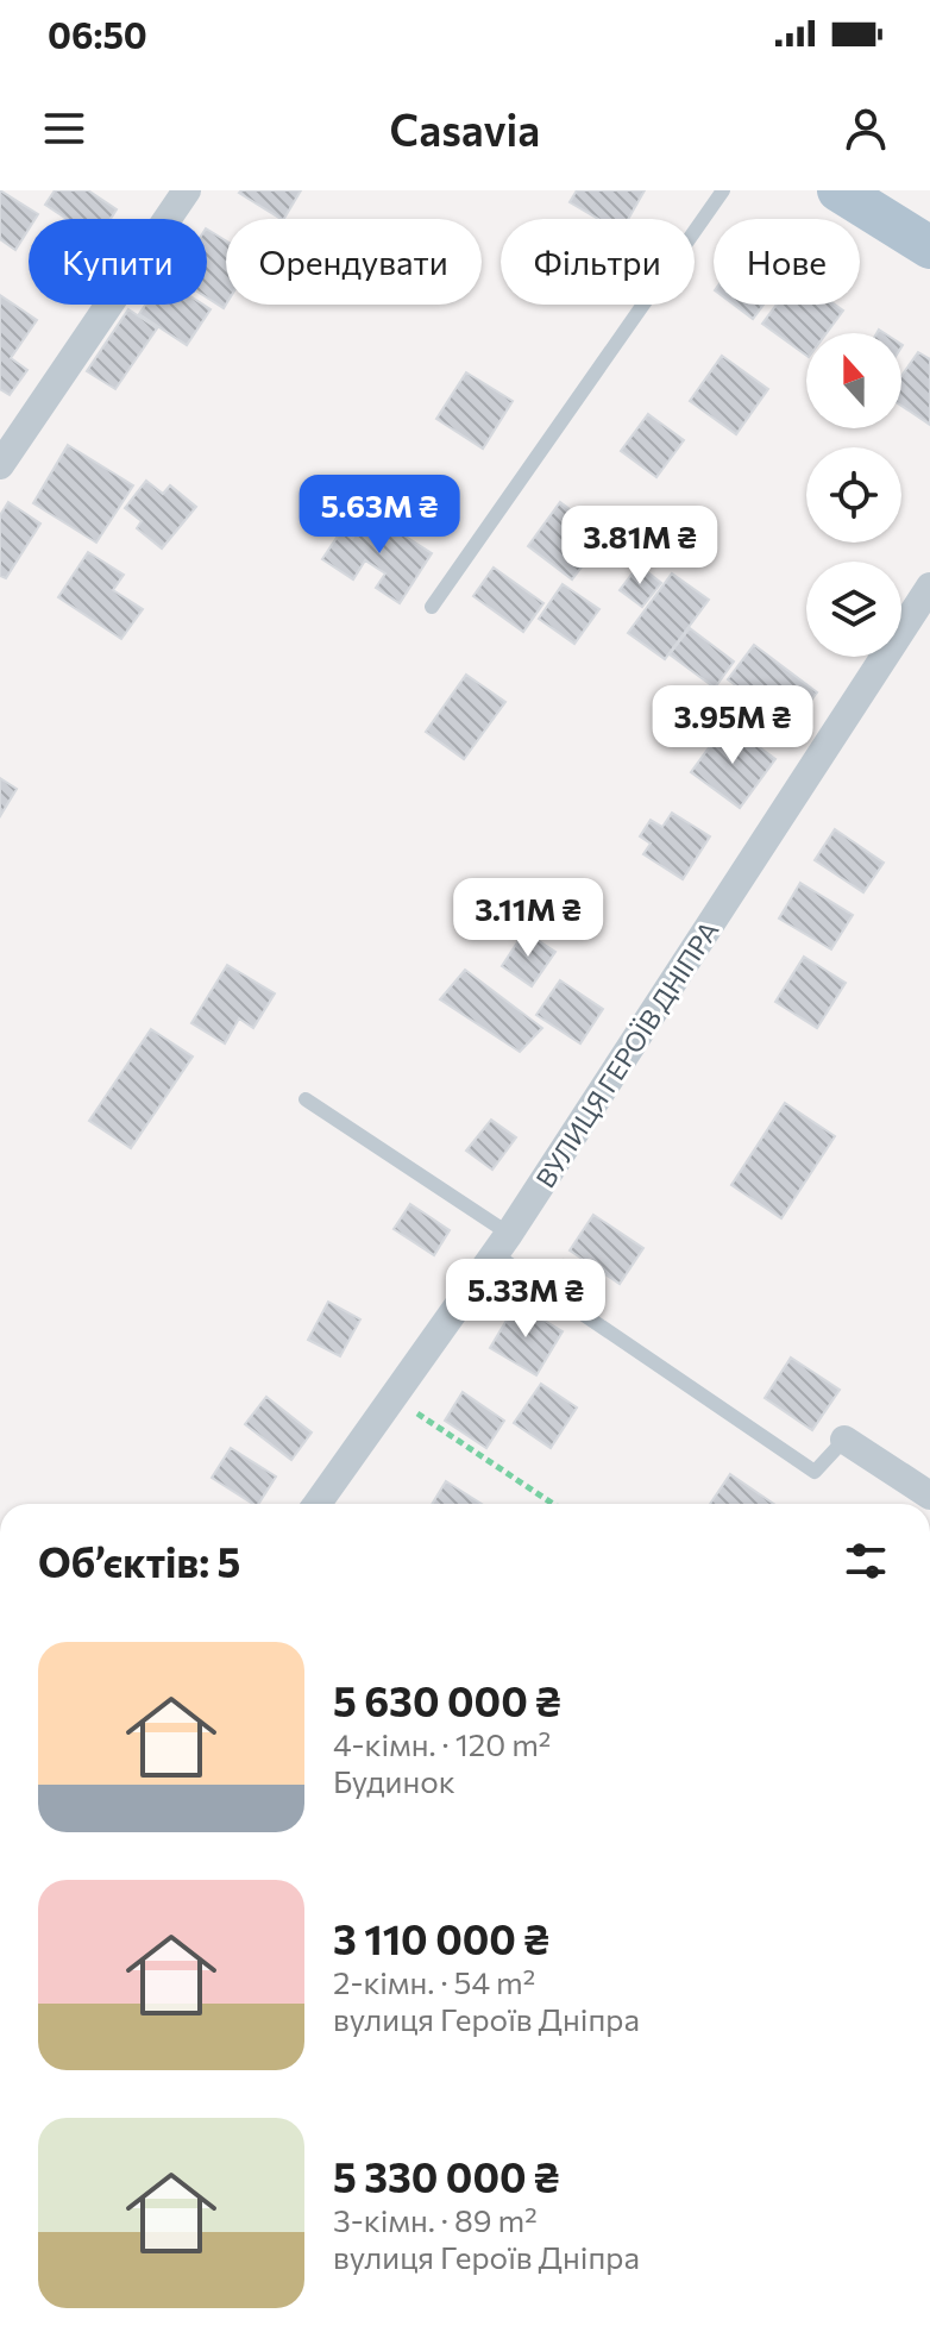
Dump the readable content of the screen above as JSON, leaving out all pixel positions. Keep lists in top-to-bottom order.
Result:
{
  "streets": {
    "street": ["ВУЛИЦЯ ГЕРОЇВ ДНІПРА"]
  },
  "north": "top",
  "page": {
    "status": "06:50",
    "header": "Casavia",
    "chip": [
      "Купити",
      "Орендувати",
      "Фільтри",
      "Нове"
    ],
    "price": [
      "5.63M ₴",
      "3.81M ₴",
      "3.95M ₴",
      "3.11M ₴",
      "5.33M ₴"
    ],
    "heading": "Об’єктів: 5",
    "list": [
      {
        "name": "5 630 000 ₴",
        "note": "4-кімн. · 120 m² · Будинок"
      },
      {
        "name": "3 110 000 ₴",
        "note": "2-кімн. · 54 m² · вулиця Героїв Дніпра"
      },
      {
        "name": "5 330 000 ₴",
        "note": "3-кімн. · 89 m² · вулиця Героїв Дніпра"
      }
    ]
  }
}
